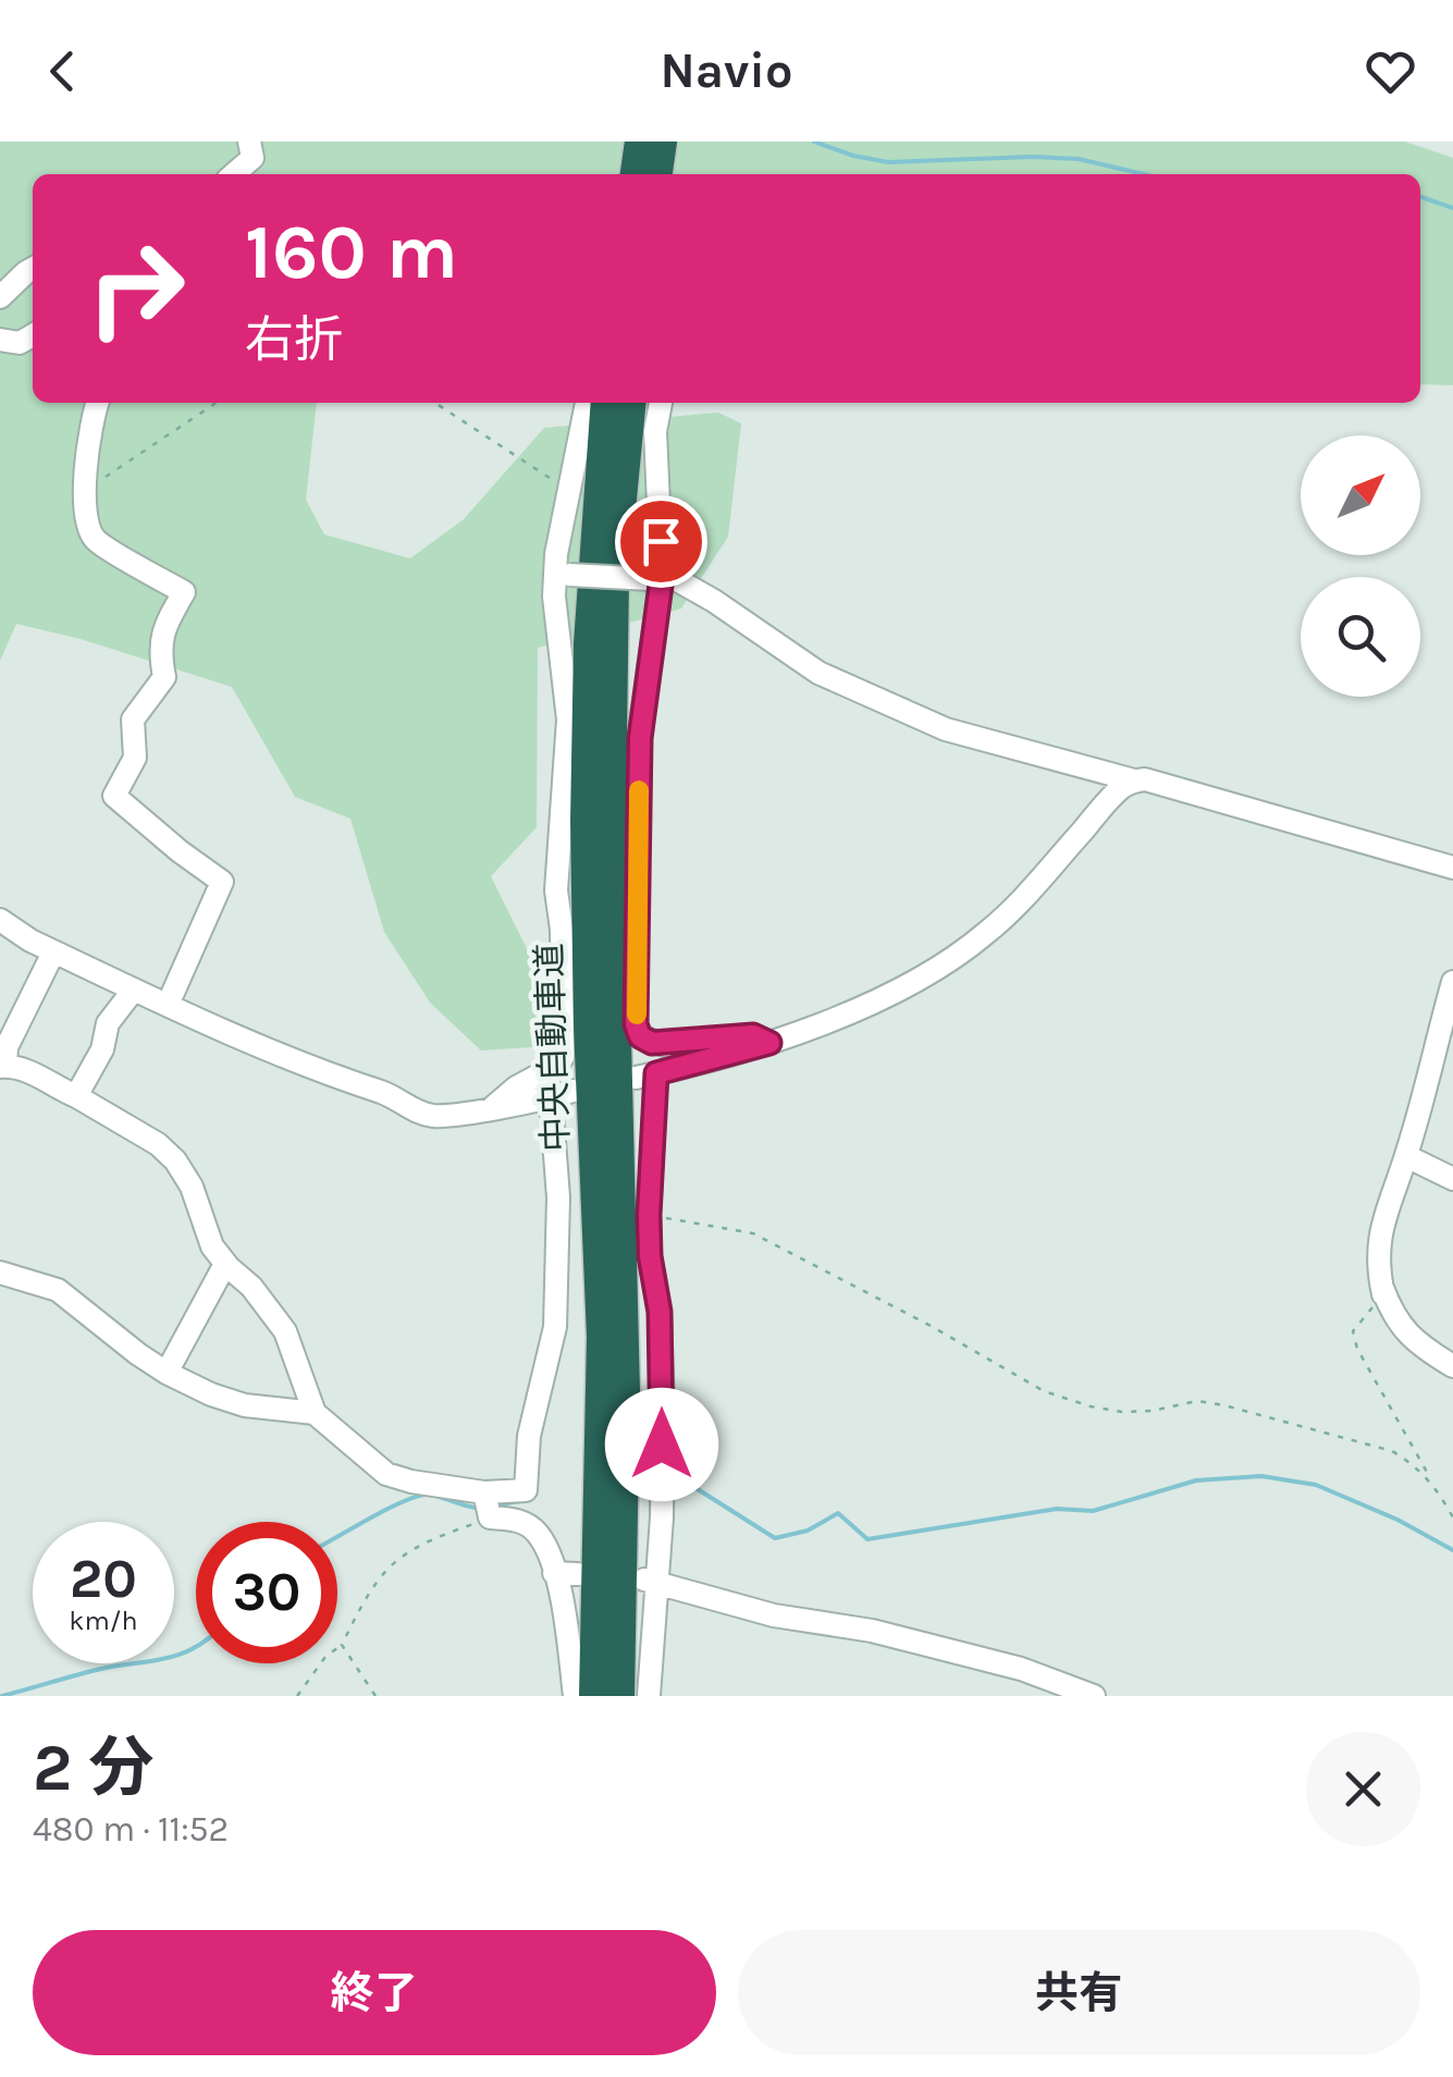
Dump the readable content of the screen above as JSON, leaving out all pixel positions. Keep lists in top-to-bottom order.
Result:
{
  "streets": {
    "highway": ["中央自動車道"]
  },
  "north": "top right",
  "page": {
    "header": "Navio",
    "turn": ["160 m", "右折"],
    "speed": "20 km/h",
    "limit": "30",
    "heading": ["2 分", "480 m · 11:52"],
    "buttons": ["終了", "共有"]
  }
}
